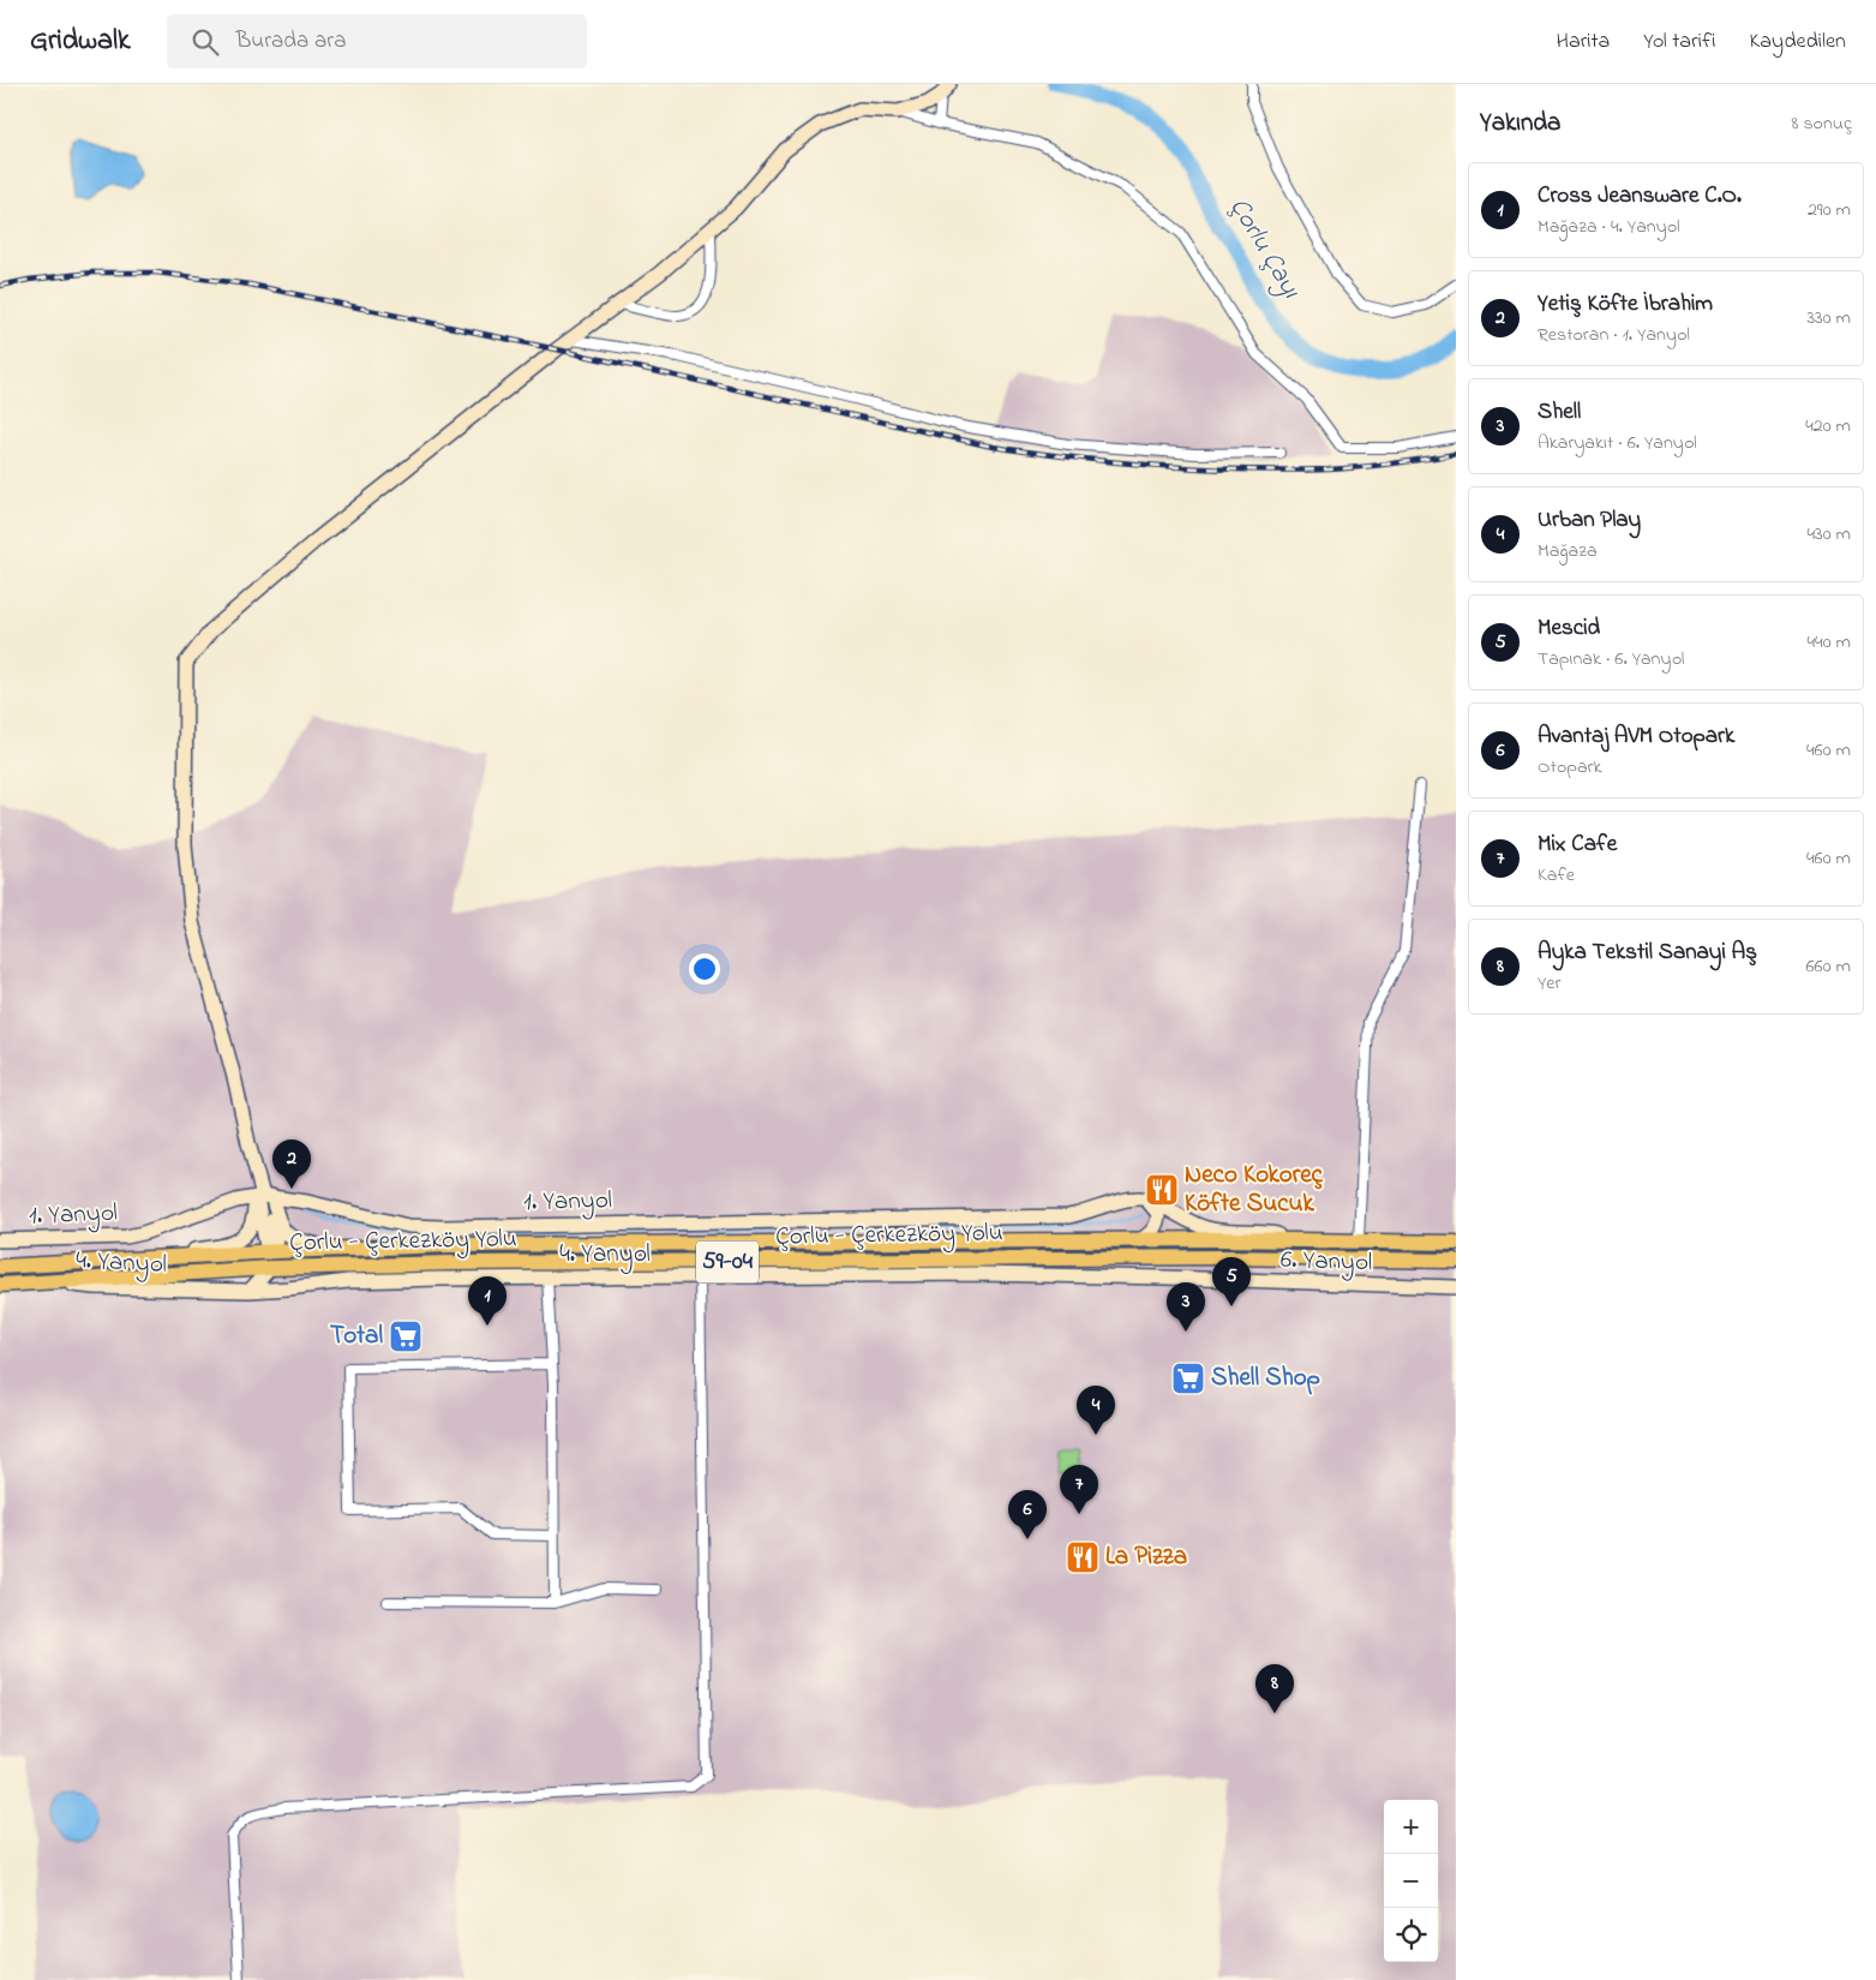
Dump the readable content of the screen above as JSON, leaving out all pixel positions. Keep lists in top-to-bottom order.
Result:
{
  "streets": {
    "main road": [
      "1. Yanyol",
      "Çorlu - Çerkezköy Yolu",
      "4. Yanyol",
      "59-04",
      "6. Yanyol"
    ]
  },
  "crossings": [
    ["Çorlu - Çerkezköy Yolu", "4. Yanyol"],
    ["4. Yanyol", "6. Yanyol"]
  ],
  "water": ["Çorlu Çayı"],
  "places": {
    "restaurant": ["Neco Kokoreç Köfte Sucuk", "La Pizza"],
    "supermarket": ["Total", "Shell Shop"]
  },
  "page": {
    "header": "Gridwalk",
    "search": "Burada ara",
    "nav": ["Harita", "Yol tarifi", "Kaydedilen"],
    "heading": ["Yakında", "8 sonuç"],
    "list": [
      {
        "mark": "1",
        "name": "Cross Jeansware C.O.",
        "note": "Mağaza · 4. Yanyol",
        "value": "290 m"
      },
      {
        "mark": "2",
        "name": "Yetiş Köfte İbrahim",
        "note": "Restoran · 1. Yanyol",
        "value": "330 m"
      },
      {
        "mark": "3",
        "name": "Shell",
        "note": "Akaryakıt · 6. Yanyol",
        "value": "420 m"
      },
      {
        "mark": "4",
        "name": "Urban Play",
        "note": "Mağaza",
        "value": "430 m"
      },
      {
        "mark": "5",
        "name": "Mescid",
        "note": "Tapınak · 6. Yanyol",
        "value": "440 m"
      },
      {
        "mark": "6",
        "name": "Avantaj AVM Otopark",
        "note": "Otopark",
        "value": "460 m"
      },
      {
        "mark": "7",
        "name": "Mix Cafe",
        "note": "Kafe",
        "value": "460 m"
      },
      {
        "mark": "8",
        "name": "Ayka Tekstil Sanayi Aş",
        "note": "Yer",
        "value": "660 m"
      }
    ],
    "pins": [
      "2",
      "5",
      "1",
      "3",
      "4",
      "7",
      "6",
      "8"
    ],
    "map_buttons": ["+", "−"]
  }
}
